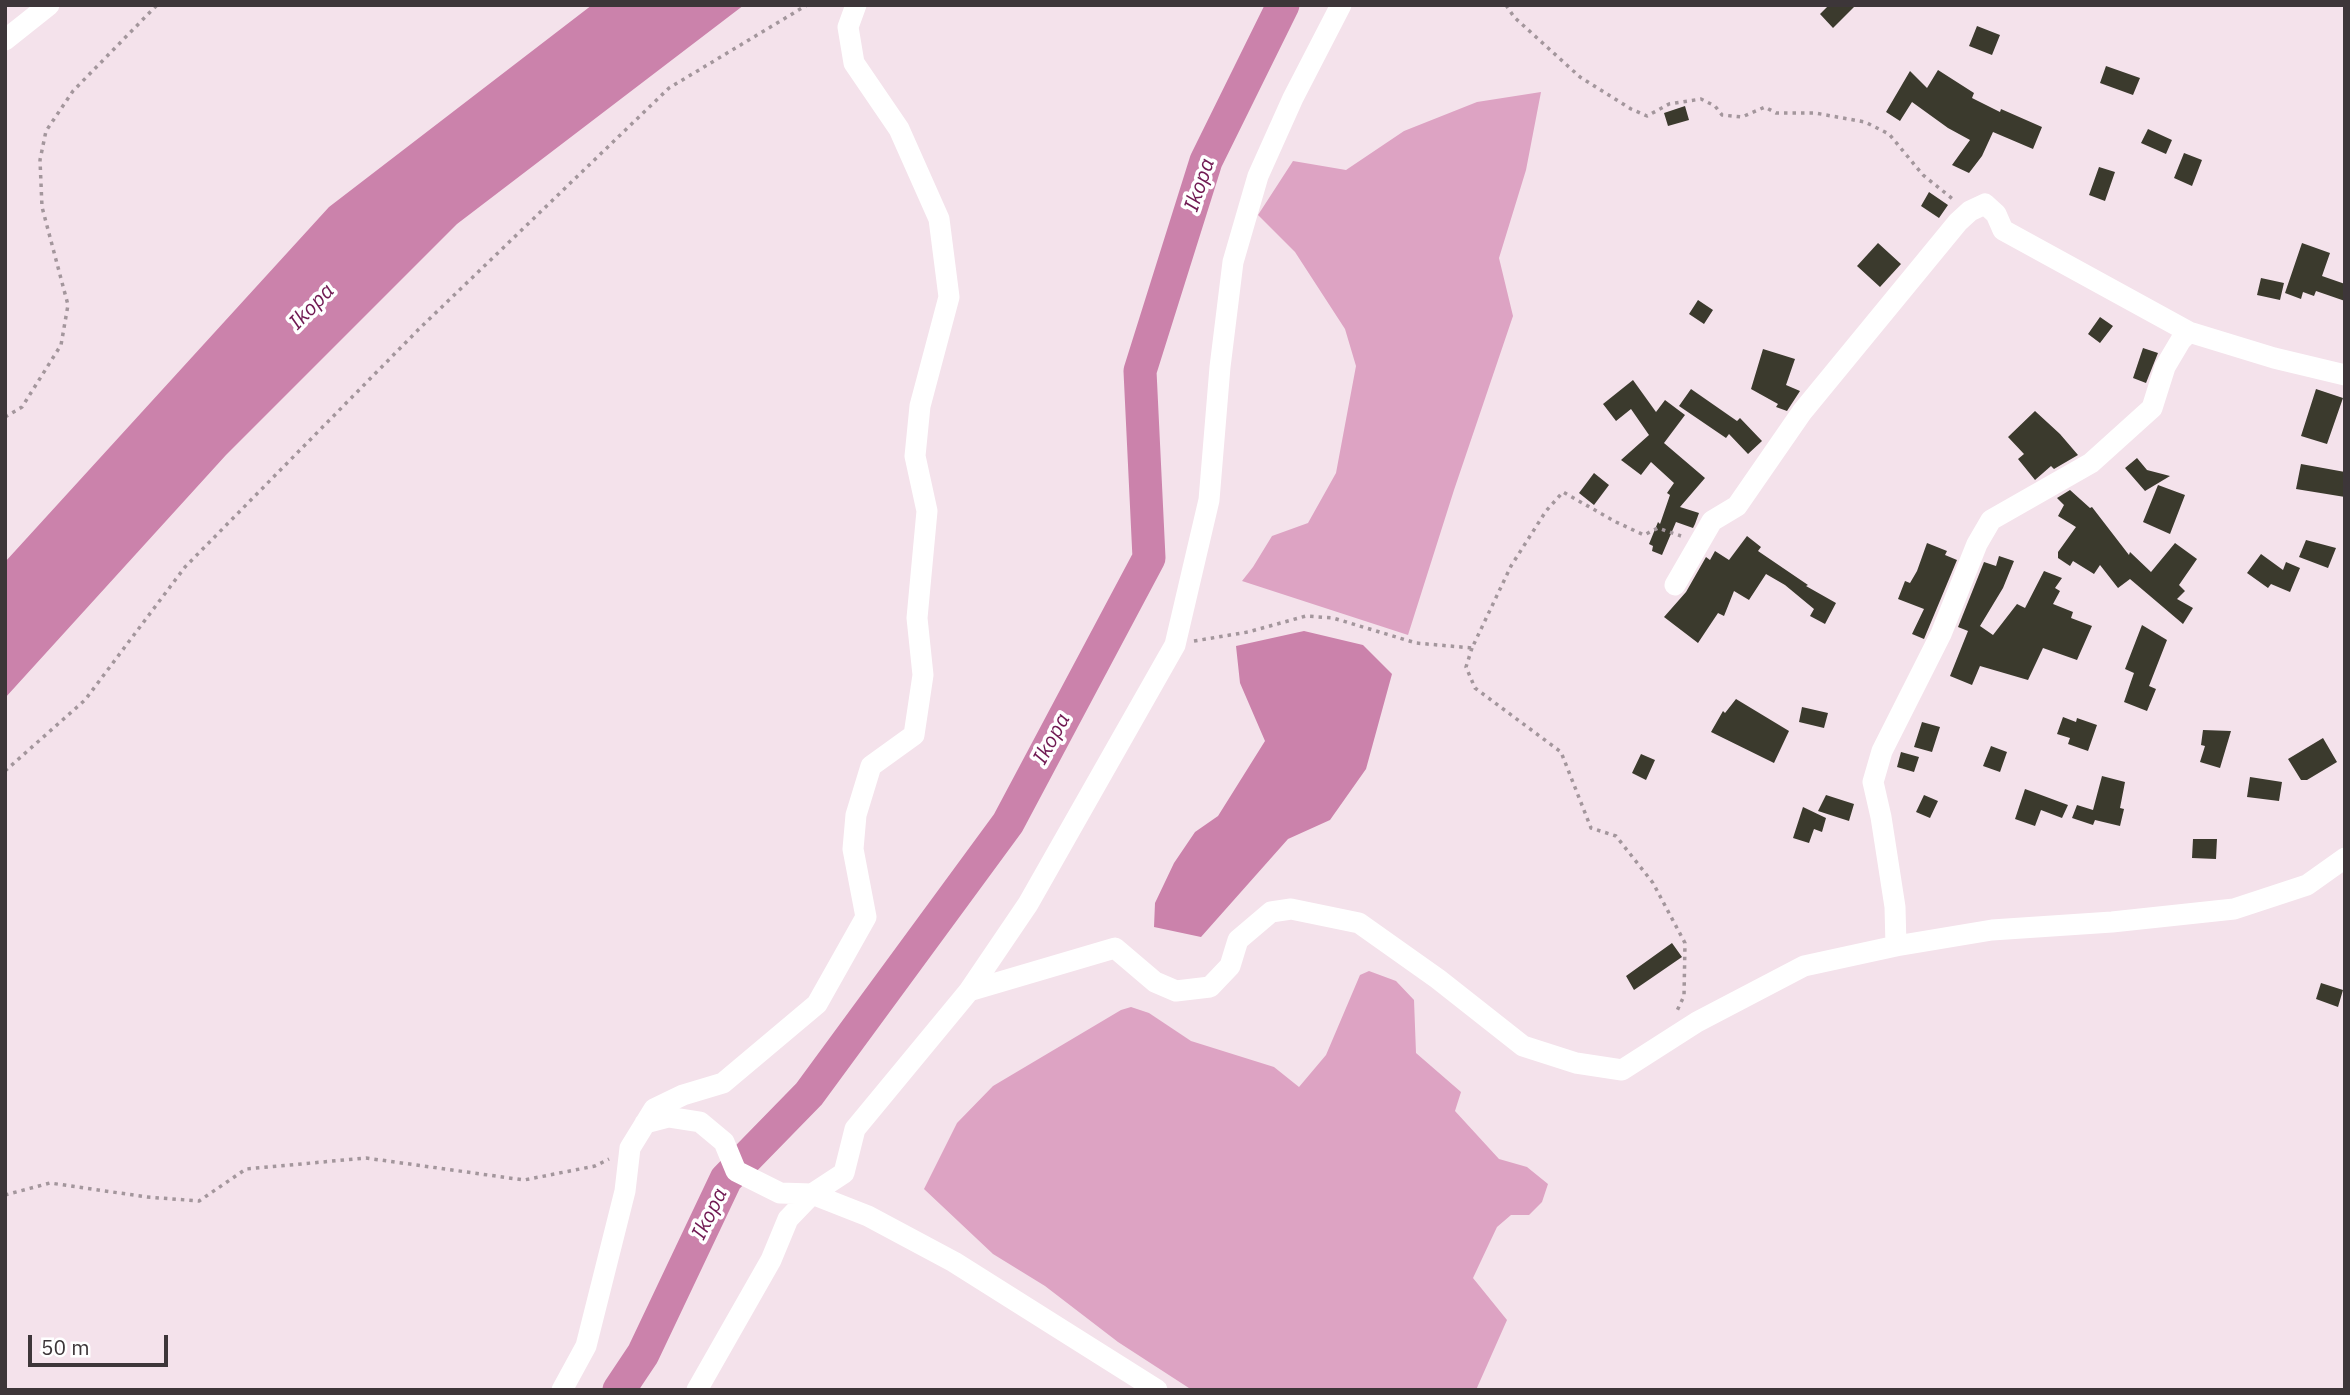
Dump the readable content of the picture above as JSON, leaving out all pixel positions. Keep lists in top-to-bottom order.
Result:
{
  "water": ["Ikopa"],
  "scale_bar": "50 m"
}
